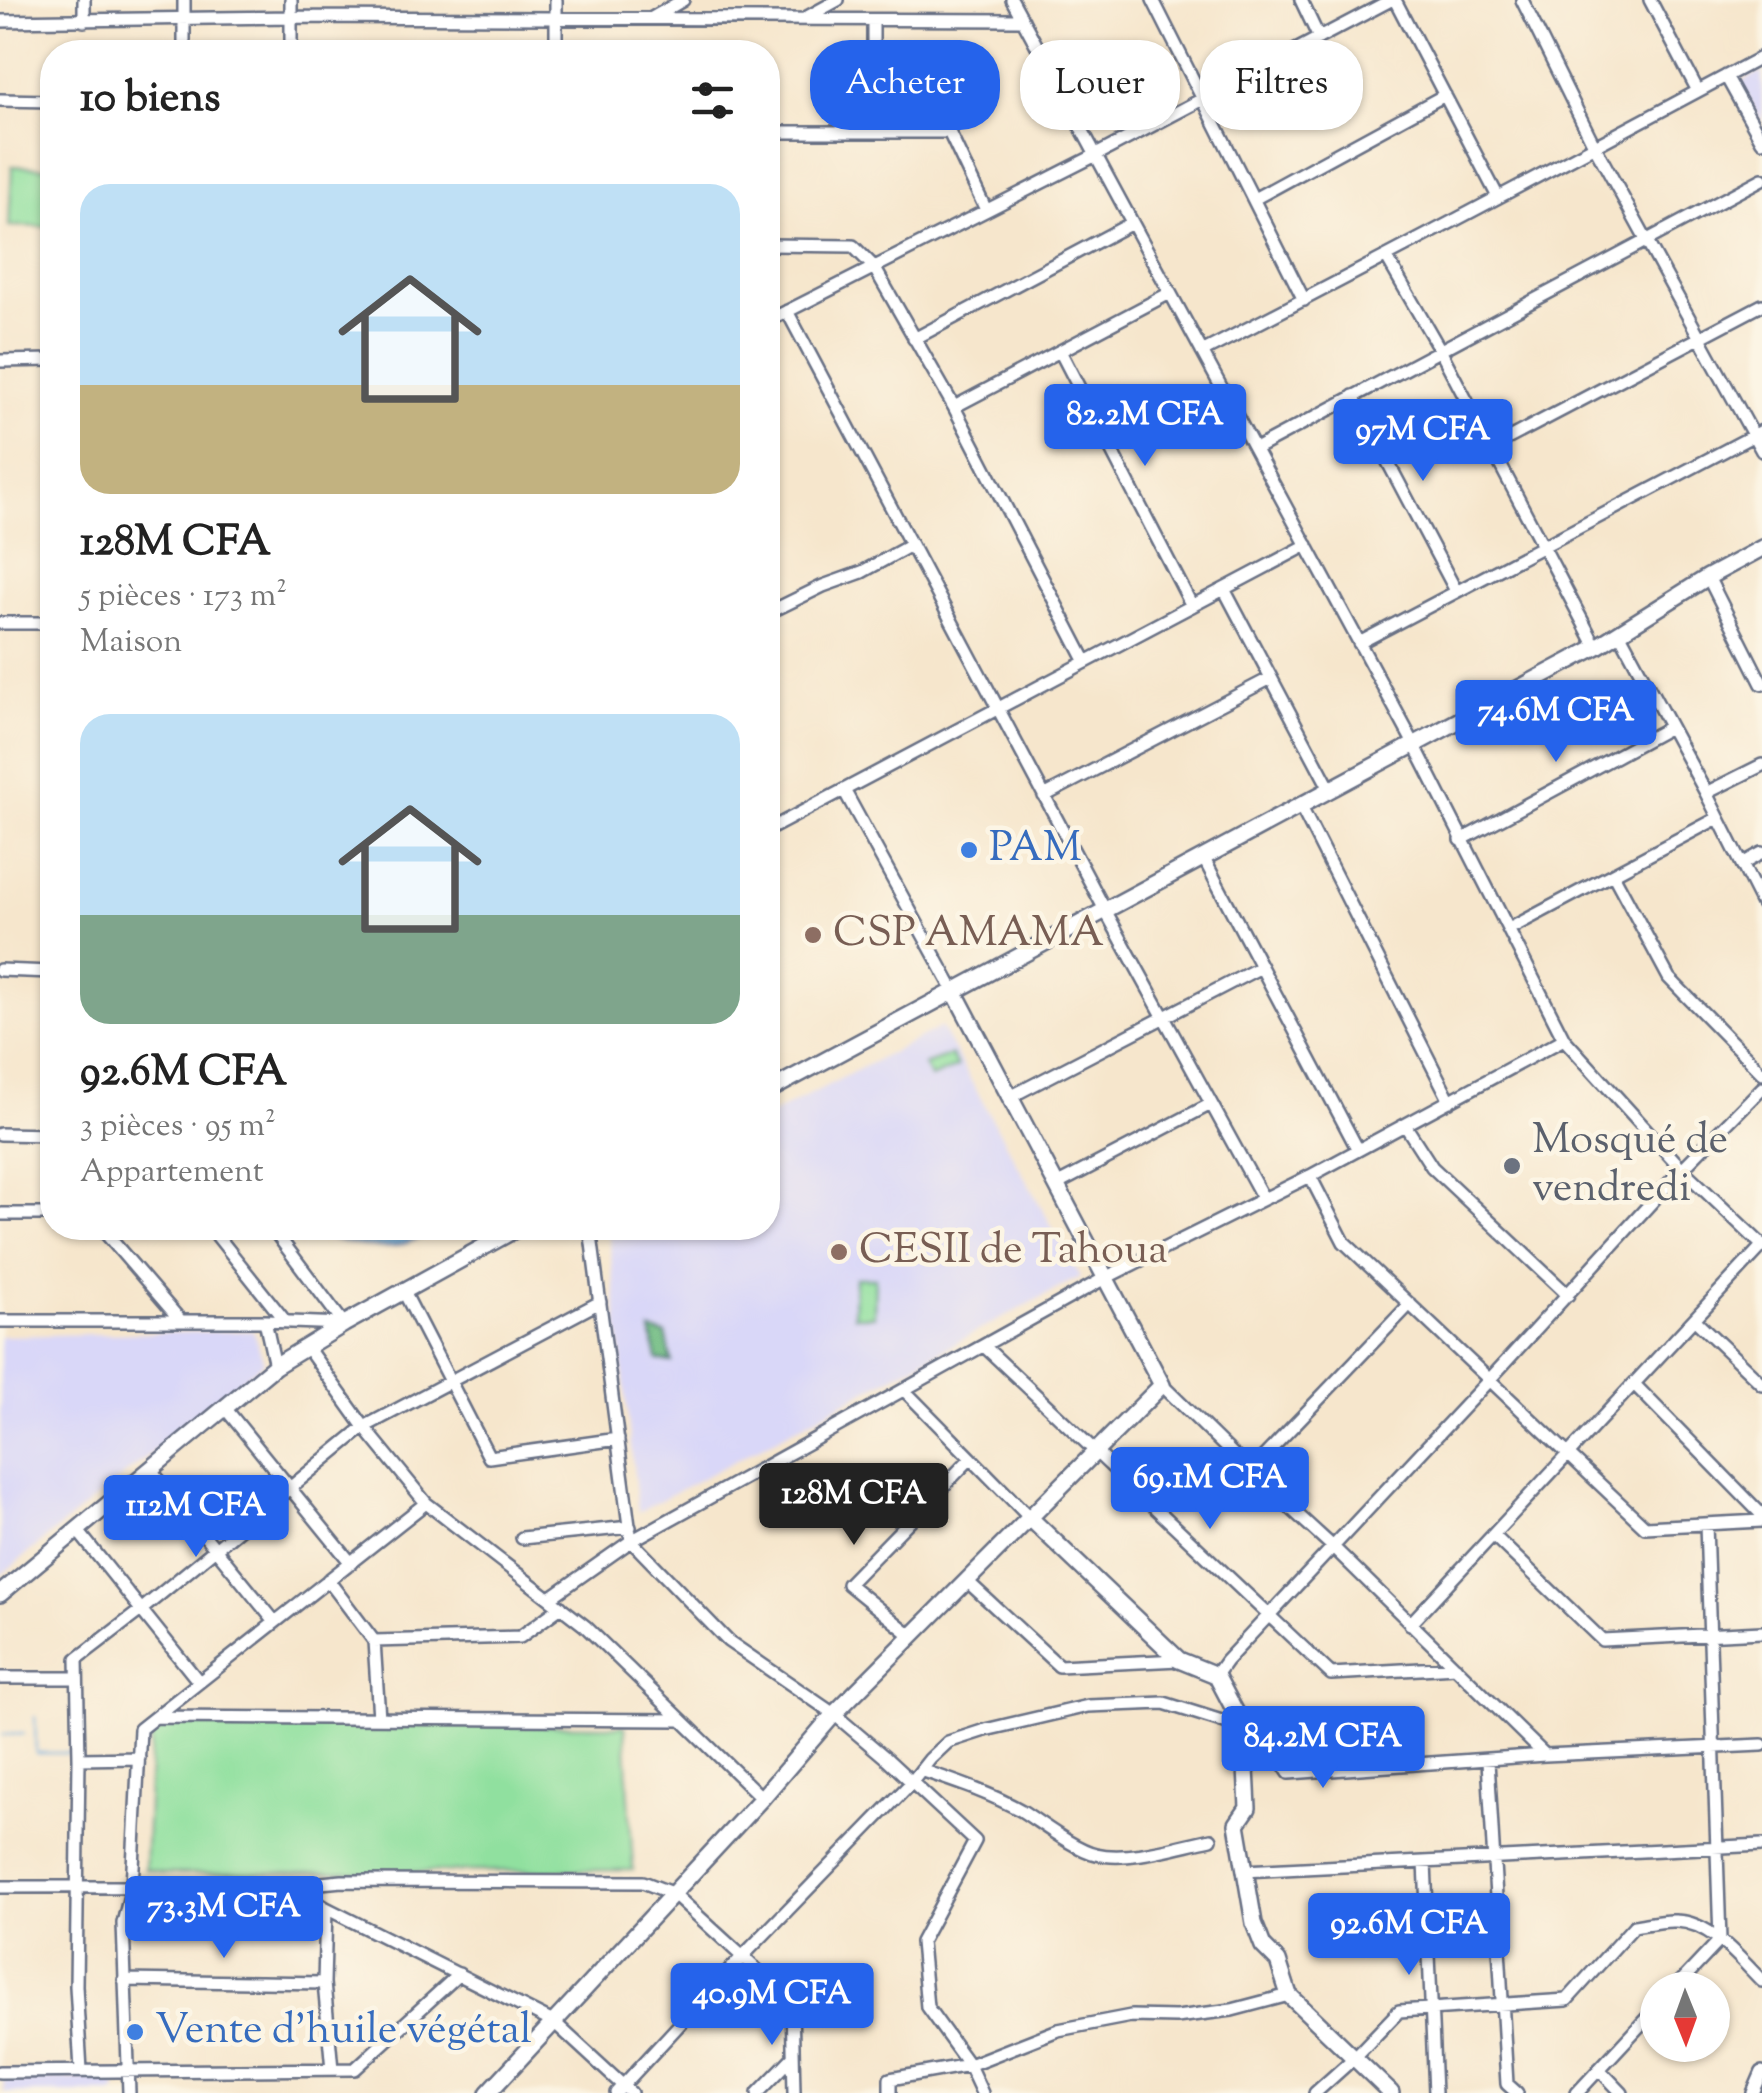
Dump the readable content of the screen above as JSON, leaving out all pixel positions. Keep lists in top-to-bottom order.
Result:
{
  "places": [
    "PAM",
    "CSP AMAMA",
    "Mosqué de vendredi",
    "CESII de Tahoua",
    "Vente d'huile végétal"
  ],
  "north": "bottom",
  "page": {
    "chip": ["Acheter", "Louer", "Filtres"],
    "heading": "10 biens",
    "list": [
      {
        "name": "128M CFA",
        "note": "5 pièces · 173 m² · Maison"
      },
      {
        "name": "92.6M CFA",
        "note": "3 pièces · 95 m² · Appartement"
      }
    ],
    "price": [
      "82.2M CFA",
      "97M CFA",
      "74.6M CFA",
      "69.1M CFA",
      "128M CFA",
      "112M CFA",
      "84.2M CFA",
      "73.3M CFA",
      "92.6M CFA",
      "40.9M CFA"
    ]
  }
}
